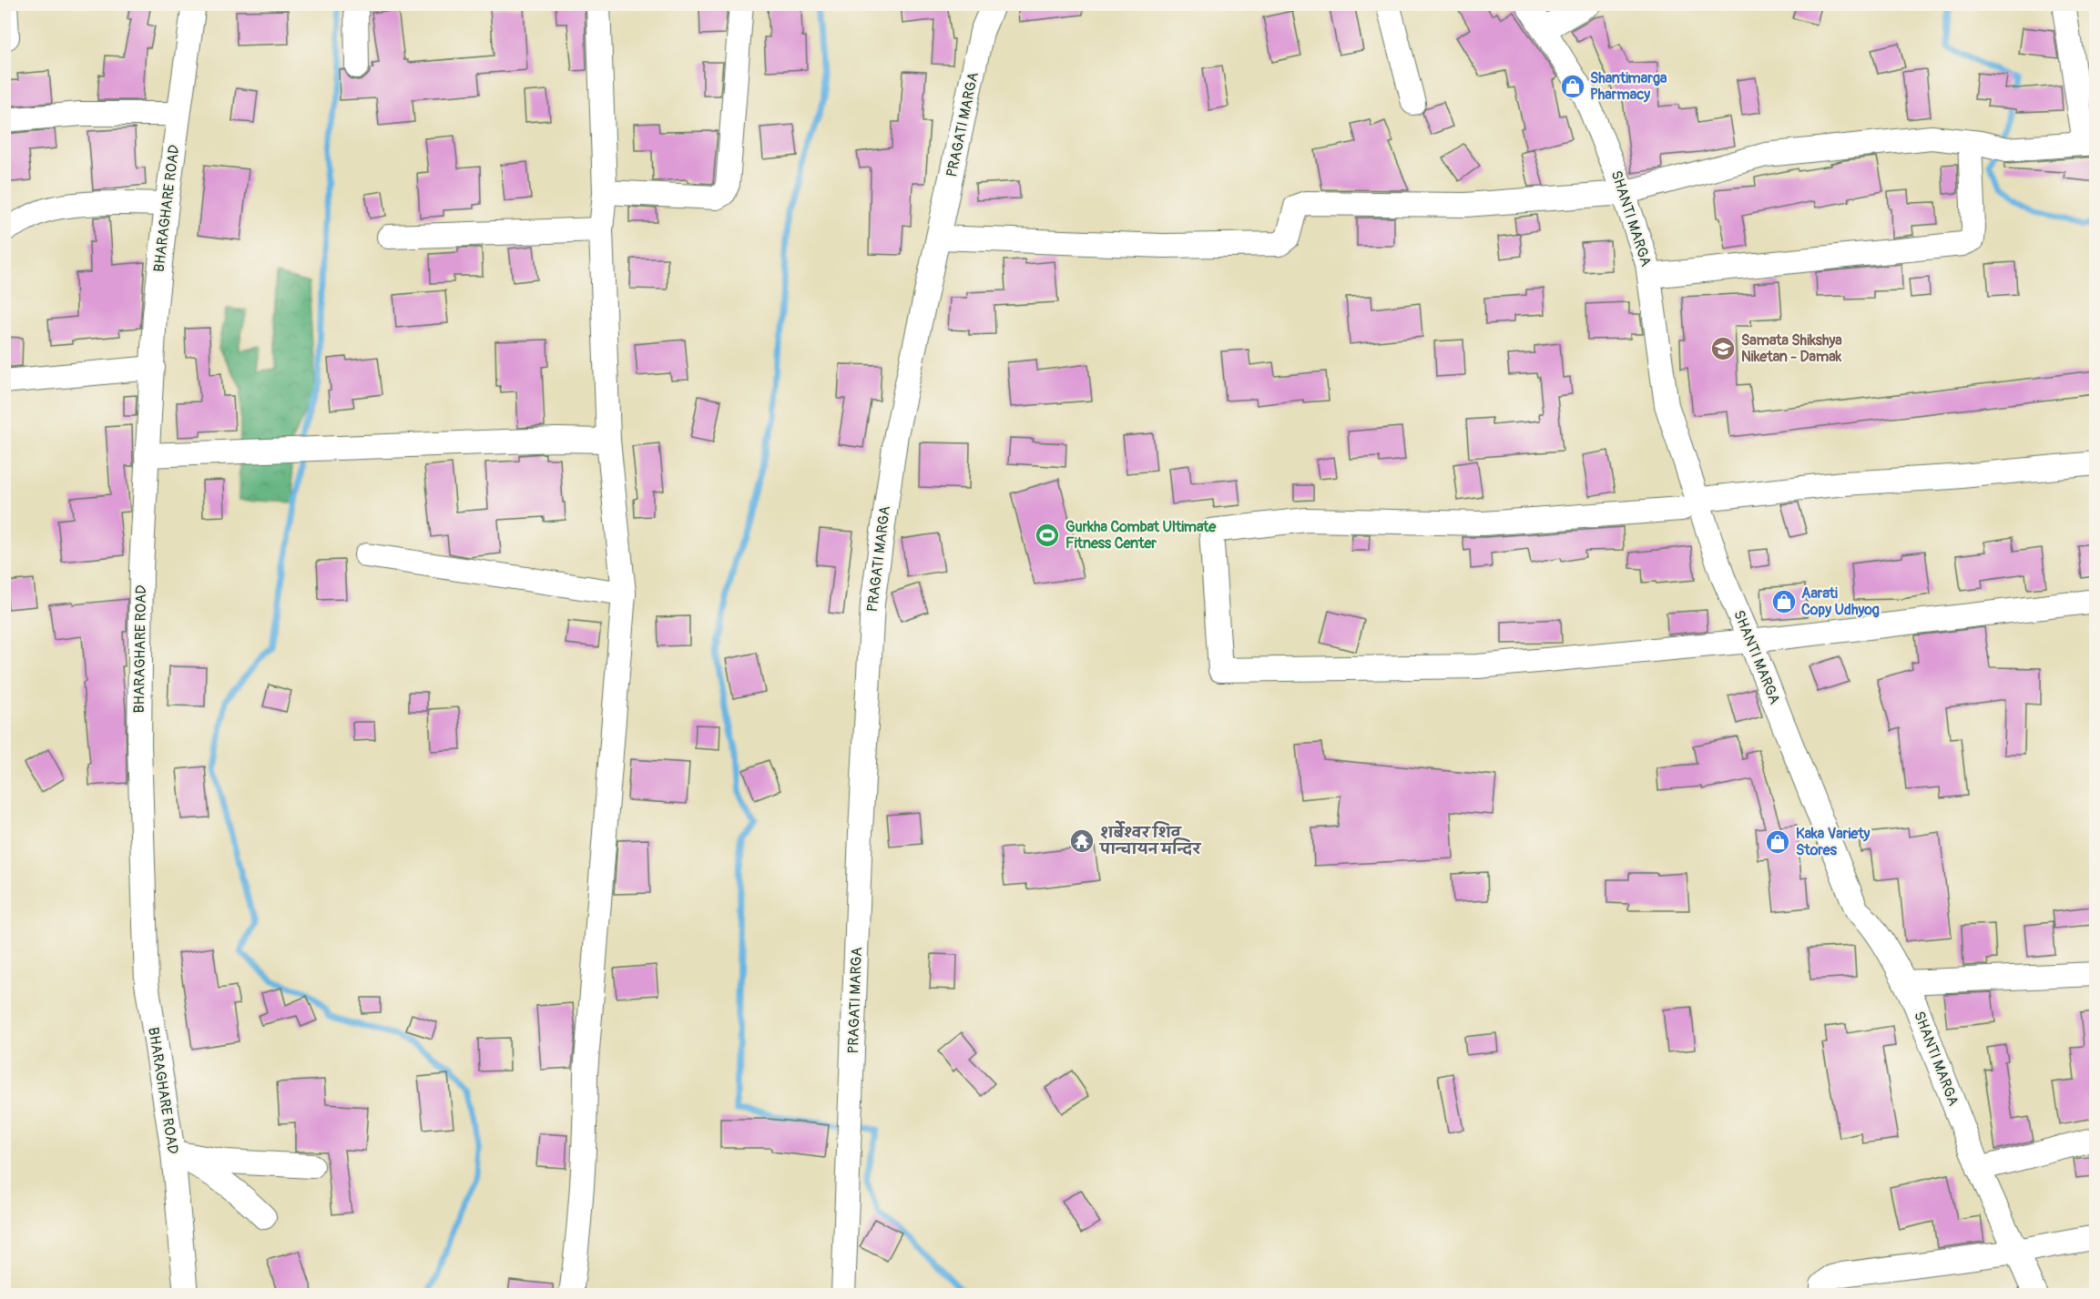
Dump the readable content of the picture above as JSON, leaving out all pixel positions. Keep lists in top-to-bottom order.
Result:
{
  "streets": {
    "street": ["PRAGATI MARGA", "BHARAGHARE ROAD", "SHANTI MARGA"]
  },
  "places": {
    "shop": ["Shantimarga Pharmacy", "Aarati Copy Udhyog", "Kaka Variety Stores"],
    "school or university": ["Samata Shikshya Niketan - Damak"],
    "sports": ["Gurkha Combat Ultimate Fitness Center"],
    "temple": ["शर्बेश्वर शिव पान्चायन मन्दिर"]
  }
}
